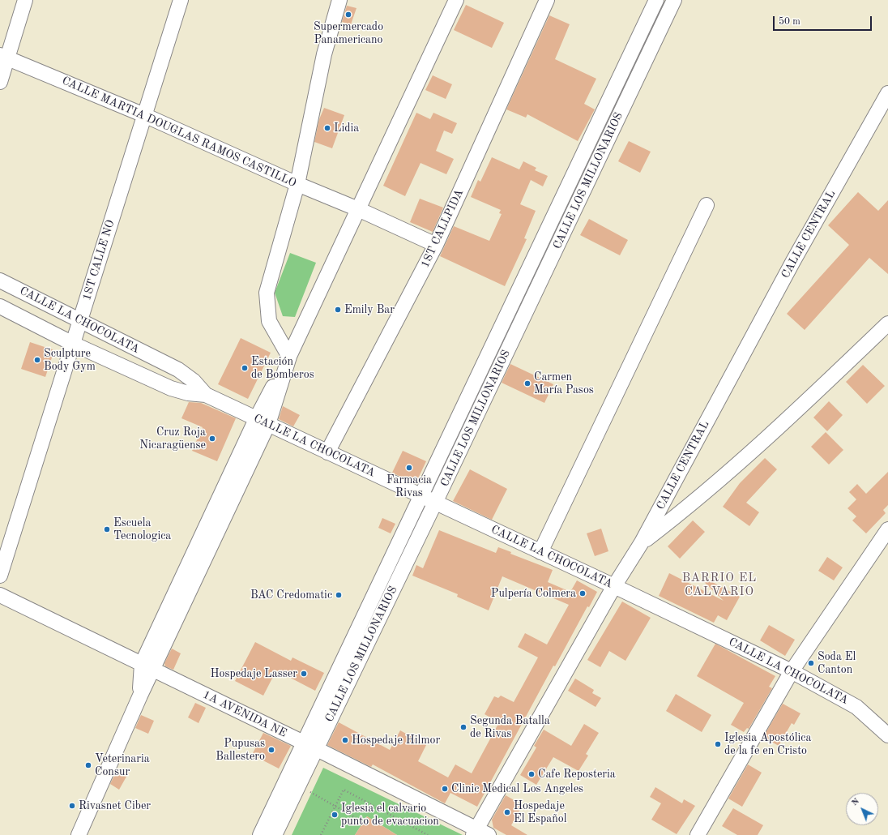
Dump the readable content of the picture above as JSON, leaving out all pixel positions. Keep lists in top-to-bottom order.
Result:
{
  "streets": {
    "street": [
      "CALLE MARTIA DOUGLAS RAMOS CASTILLO",
      "CALLE LOS MILLONARIOS",
      "1ST CALLPIDA",
      "CALLE CENTRAL",
      "1ST CALLE NO",
      "CALLE LA CHOCOLATA",
      "1A AVENIDA NE"
    ]
  },
  "crossings": [
    ["CALLE MARTIA DOUGLAS RAMOS CASTILLO", "1ST CALLPIDA"],
    ["CALLE MARTIA DOUGLAS RAMOS CASTILLO", "1ST CALLE NO"],
    ["CALLE LOS MILLONARIOS", "CALLE LA CHOCOLATA"],
    ["CALLE LOS MILLONARIOS", "1A AVENIDA NE"],
    ["1ST CALLPIDA", "CALLE LA CHOCOLATA"],
    ["CALLE CENTRAL", "CALLE LA CHOCOLATA"],
    ["CALLE CENTRAL", "1A AVENIDA NE"],
    ["1ST CALLE NO", "CALLE LA CHOCOLATA"]
  ],
  "districts": ["BARRIO EL CALVARIO"],
  "places": [
    "Supermercado Panamericano",
    "Lidia",
    "Emily Bar",
    "Sculpture Body Gym",
    "Estación de Bomberos",
    "Carmen María Pasos",
    "Cruz Roja Nicaragüense",
    "Farmacia Rivas",
    "Escuela Tecnologica",
    "Pulpería Colmera",
    "BAC Credomatic",
    "Soda El Canton",
    "Hospedaje Lasser",
    "Segunda Batalla de Rivas",
    "Hospedaje Hilmor",
    "Iglesia Apostólica de la fe en Cristo",
    "Pupusas Ballestero",
    "Veterinaria Consur",
    "Cafe Reposteria",
    "Clinic Medical Los Angeles",
    "Rivasnet Ciber",
    "Hospedaje El Español",
    "Iglesia el calvario punto de evacuacion"
  ],
  "scale_bar": "50 m",
  "north": "top left"
}
